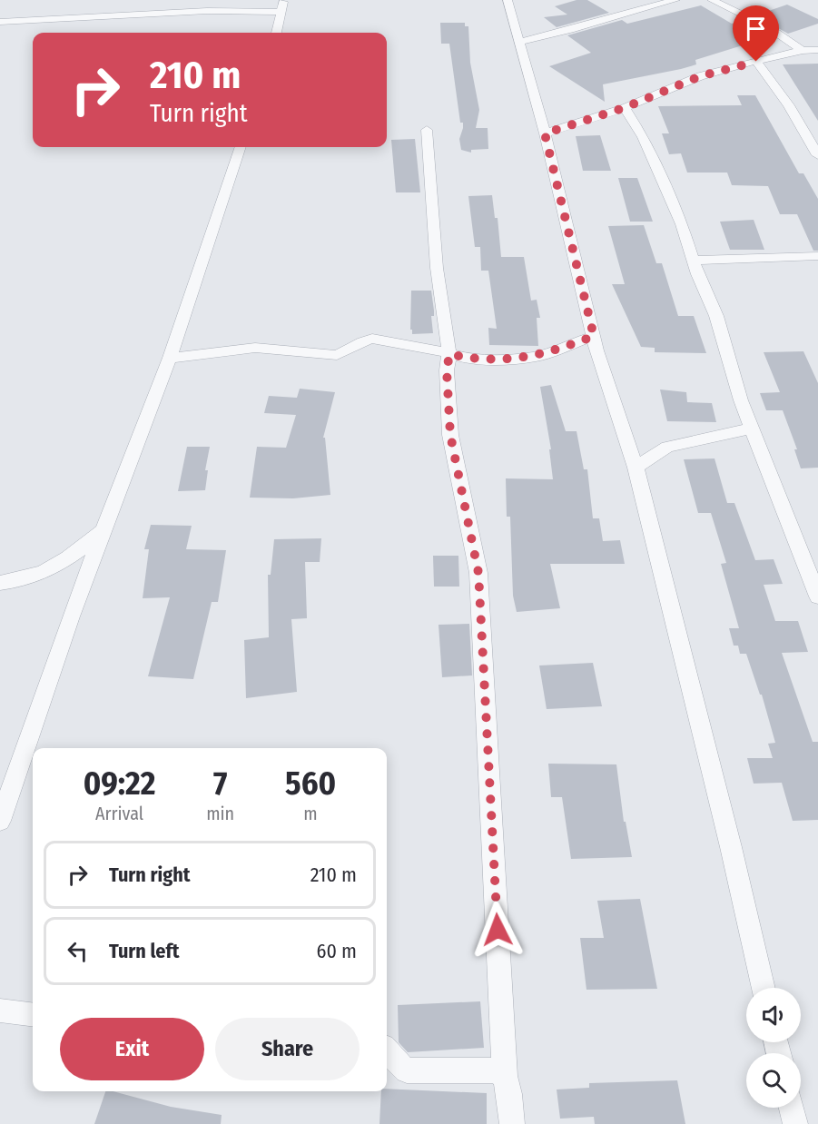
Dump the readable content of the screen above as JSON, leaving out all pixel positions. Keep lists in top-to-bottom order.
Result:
{
  "page": {
    "turn": ["210 m", "Turn right"],
    "eta": [
      "09:22",
      "Arrival",
      "7",
      "min",
      "560",
      "m"
    ],
    "list": [
      {
        "name": "Turn right",
        "value": "210 m"
      },
      {
        "name": "Turn left",
        "value": "60 m"
      }
    ],
    "buttons": ["Exit", "Share"]
  }
}
